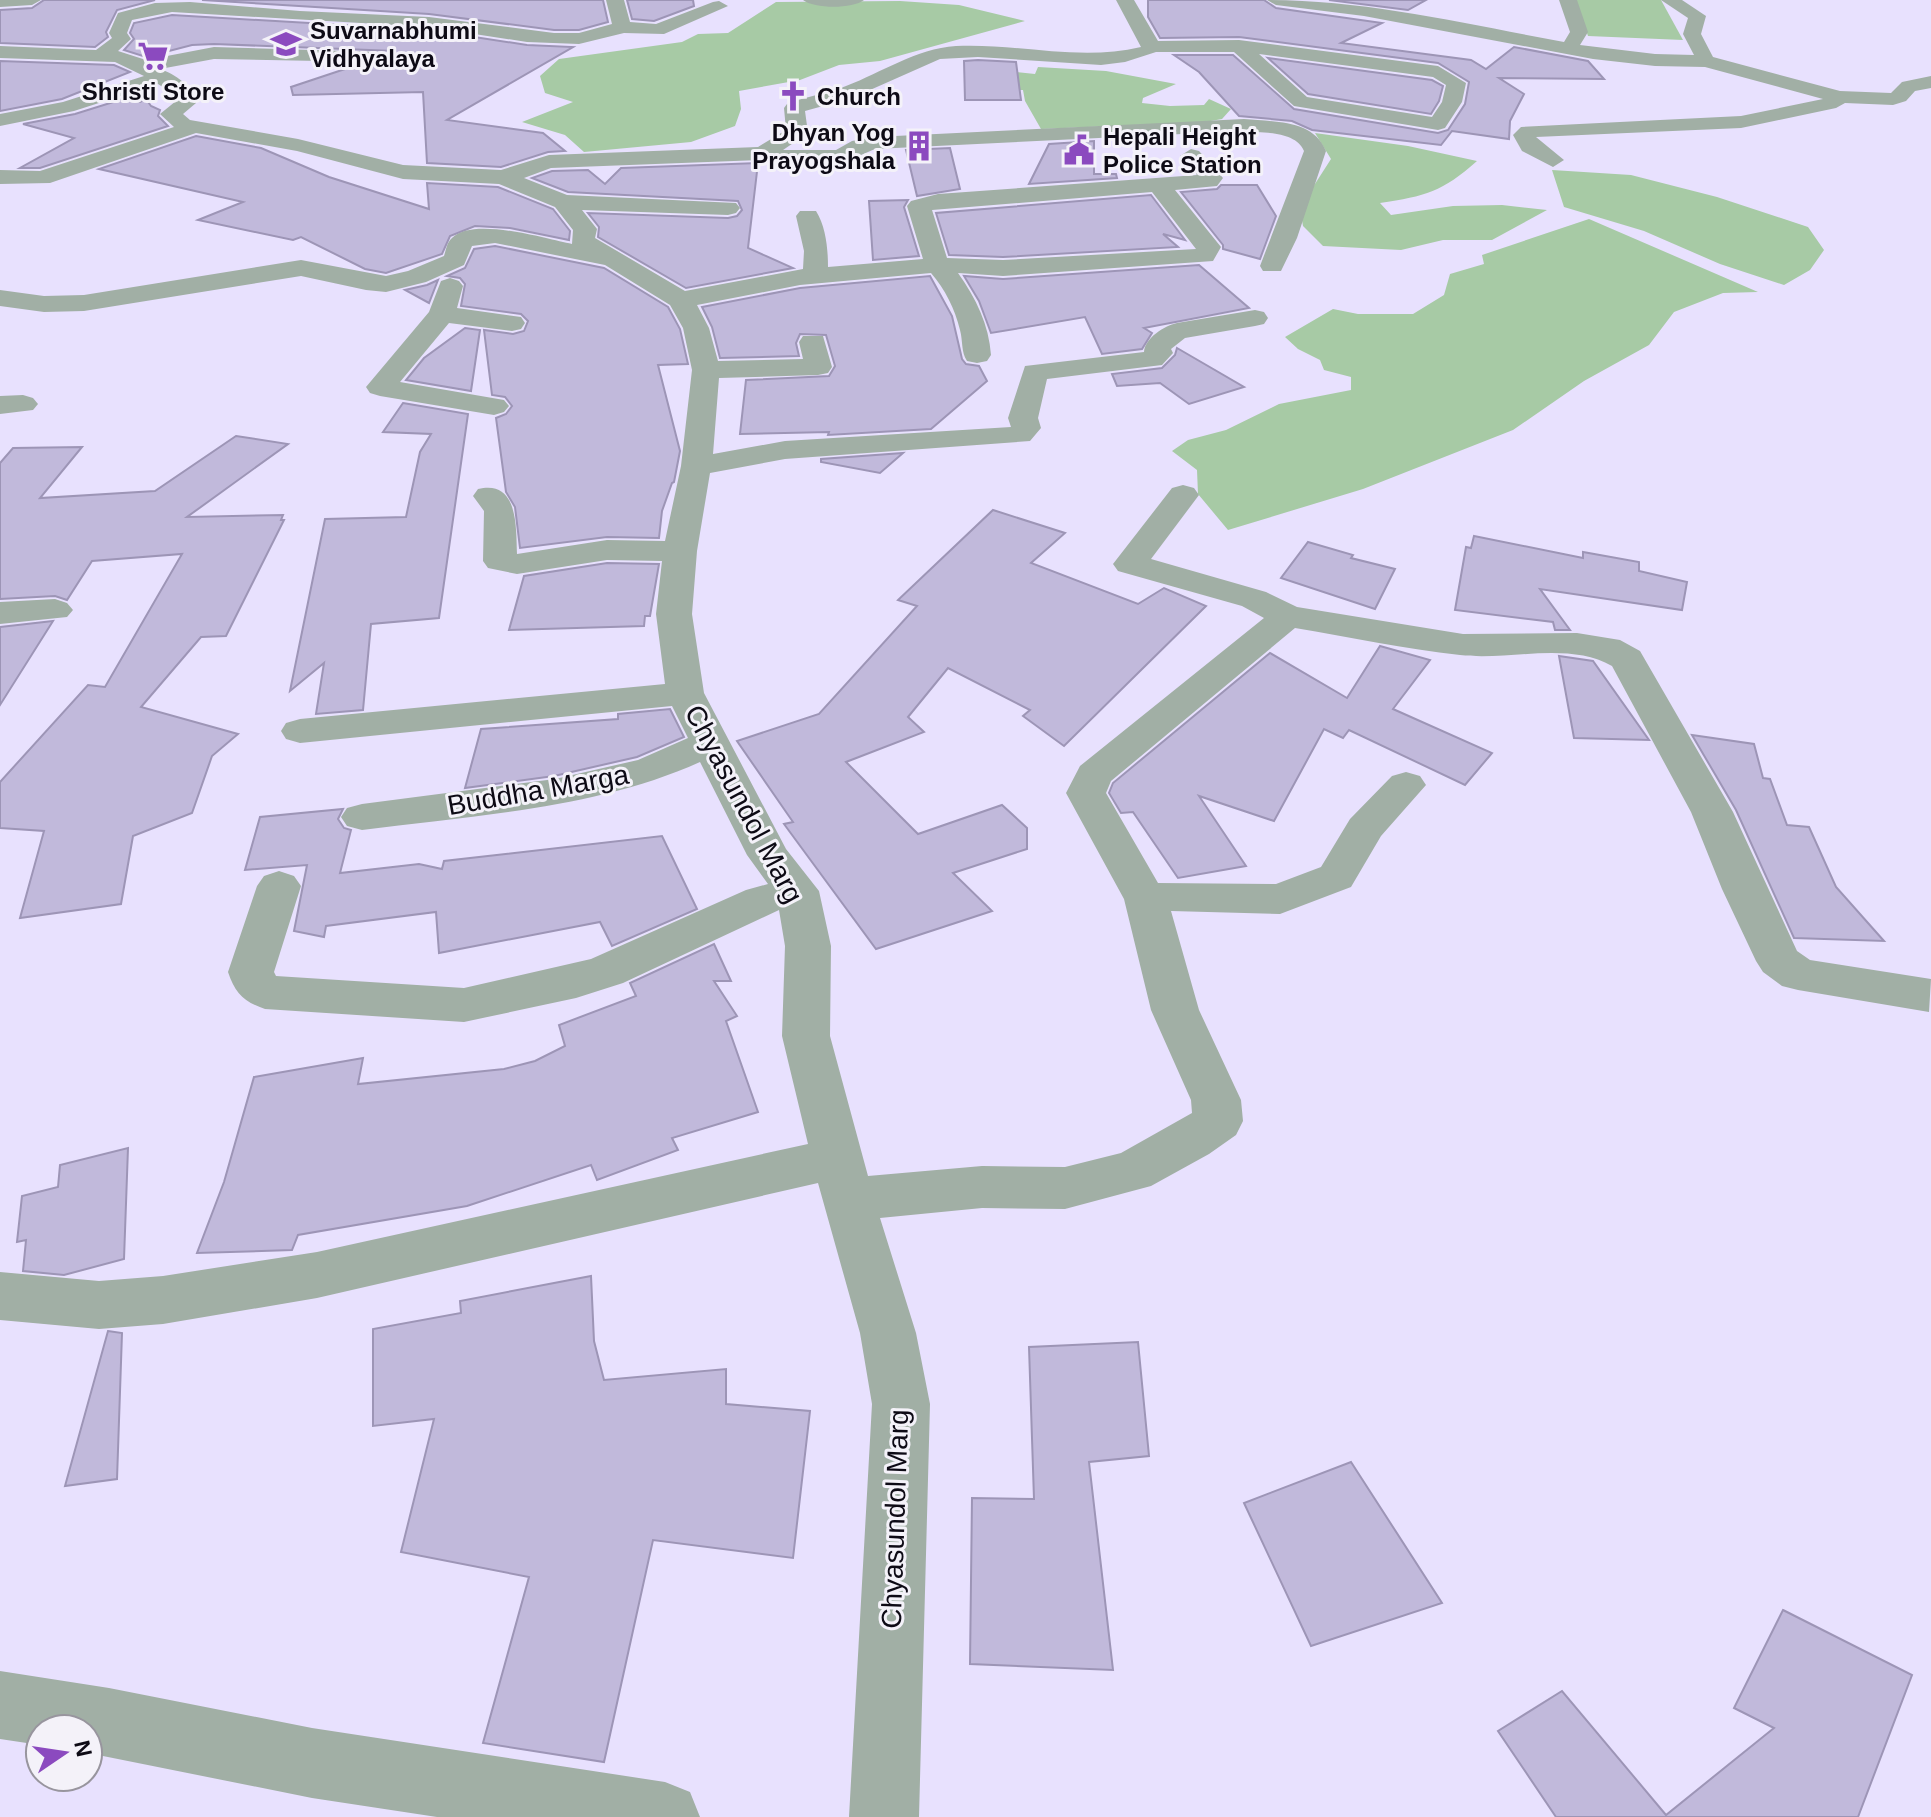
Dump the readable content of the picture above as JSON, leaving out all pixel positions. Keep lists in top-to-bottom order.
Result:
{
  "streets": {
    "street": ["Buddha Marga", "Chyasundol Marg"]
  },
  "crossings": [
    ["Buddha Marga", "Chyasundol Marg"]
  ],
  "places": {
    "school or university": ["Suvarnabhumi Vidhyalaya"],
    "supermarket": ["Shristi Store"],
    "church": ["Church"],
    "building": ["Dhyan Yog Prayogshala"],
    "public building": ["Hepali Height Police Station"]
  },
  "north": "right"
}
